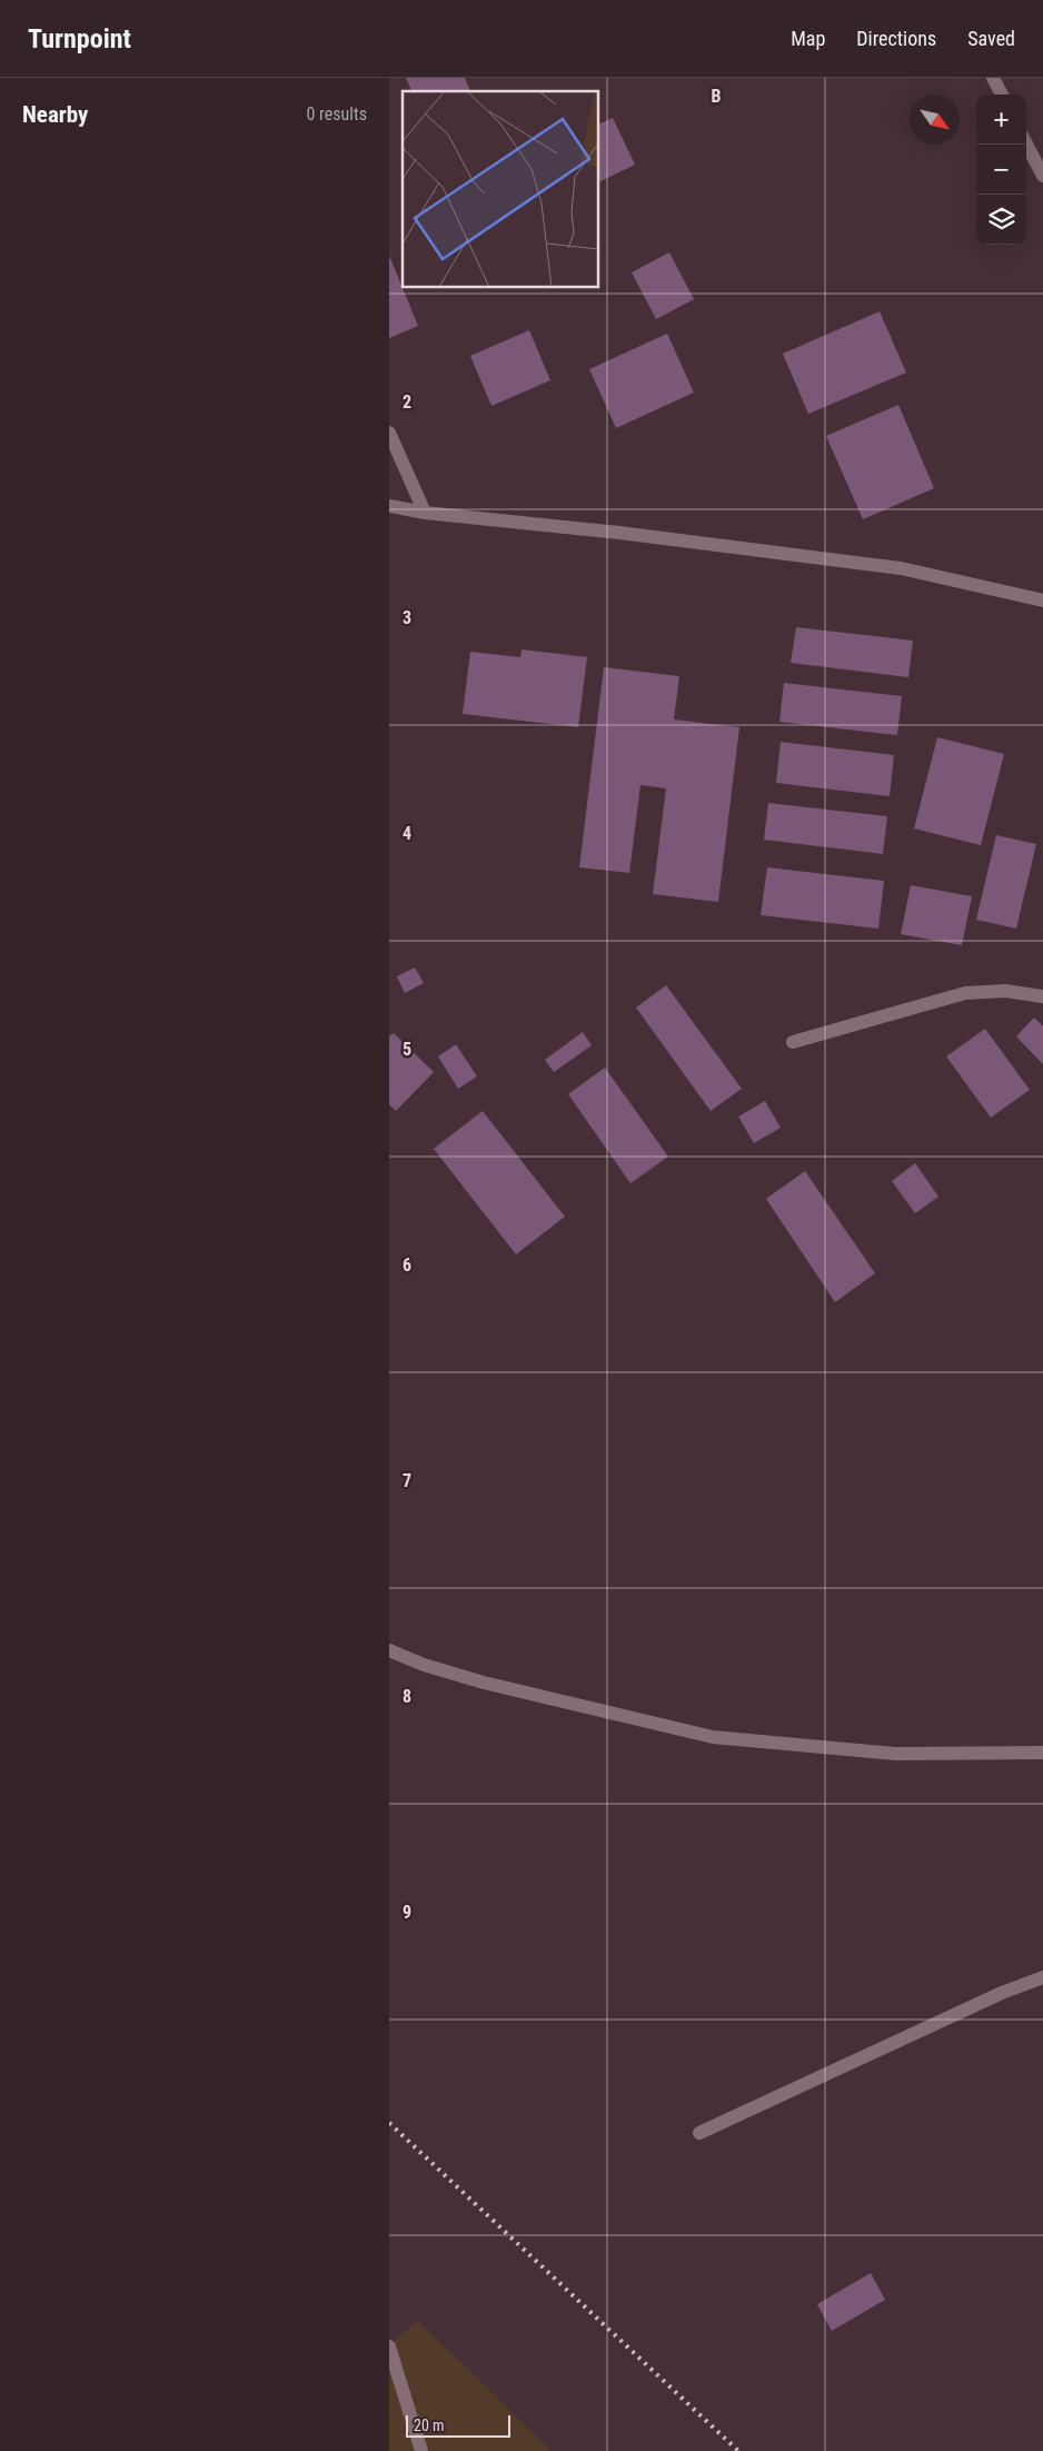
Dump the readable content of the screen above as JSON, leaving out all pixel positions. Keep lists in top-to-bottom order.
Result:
{
  "scale_bar": "20 m",
  "north": "bottom right",
  "page": {
    "header": "Turnpoint",
    "nav": ["Map", "Directions", "Saved"],
    "heading": ["Nearby", "0 results"],
    "map_buttons": ["+", "−"],
    "scale": "20 m"
  },
  "grid": {
    "columns": ["B"],
    "rows": [
      "2",
      "3",
      "4",
      "5",
      "6",
      "7",
      "8",
      "9"
    ]
  }
}
